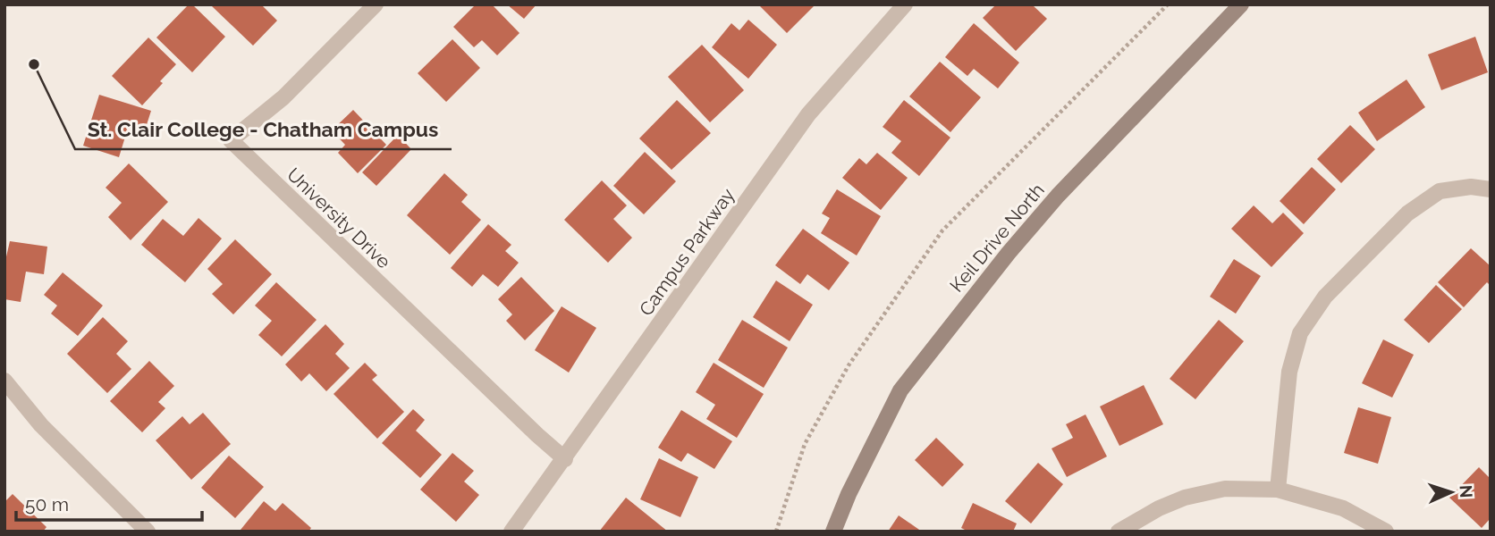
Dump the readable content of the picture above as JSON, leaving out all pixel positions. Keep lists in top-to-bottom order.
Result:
{
  "streets": {
    "street": ["University Drive", "Keil Drive North", "Campus Parkway"]
  },
  "crossings": [
    ["University Drive", "Campus Parkway"]
  ],
  "places": ["St. Clair College - Chatham Campus"],
  "scale_bar": "50 m",
  "north": "right"
}
